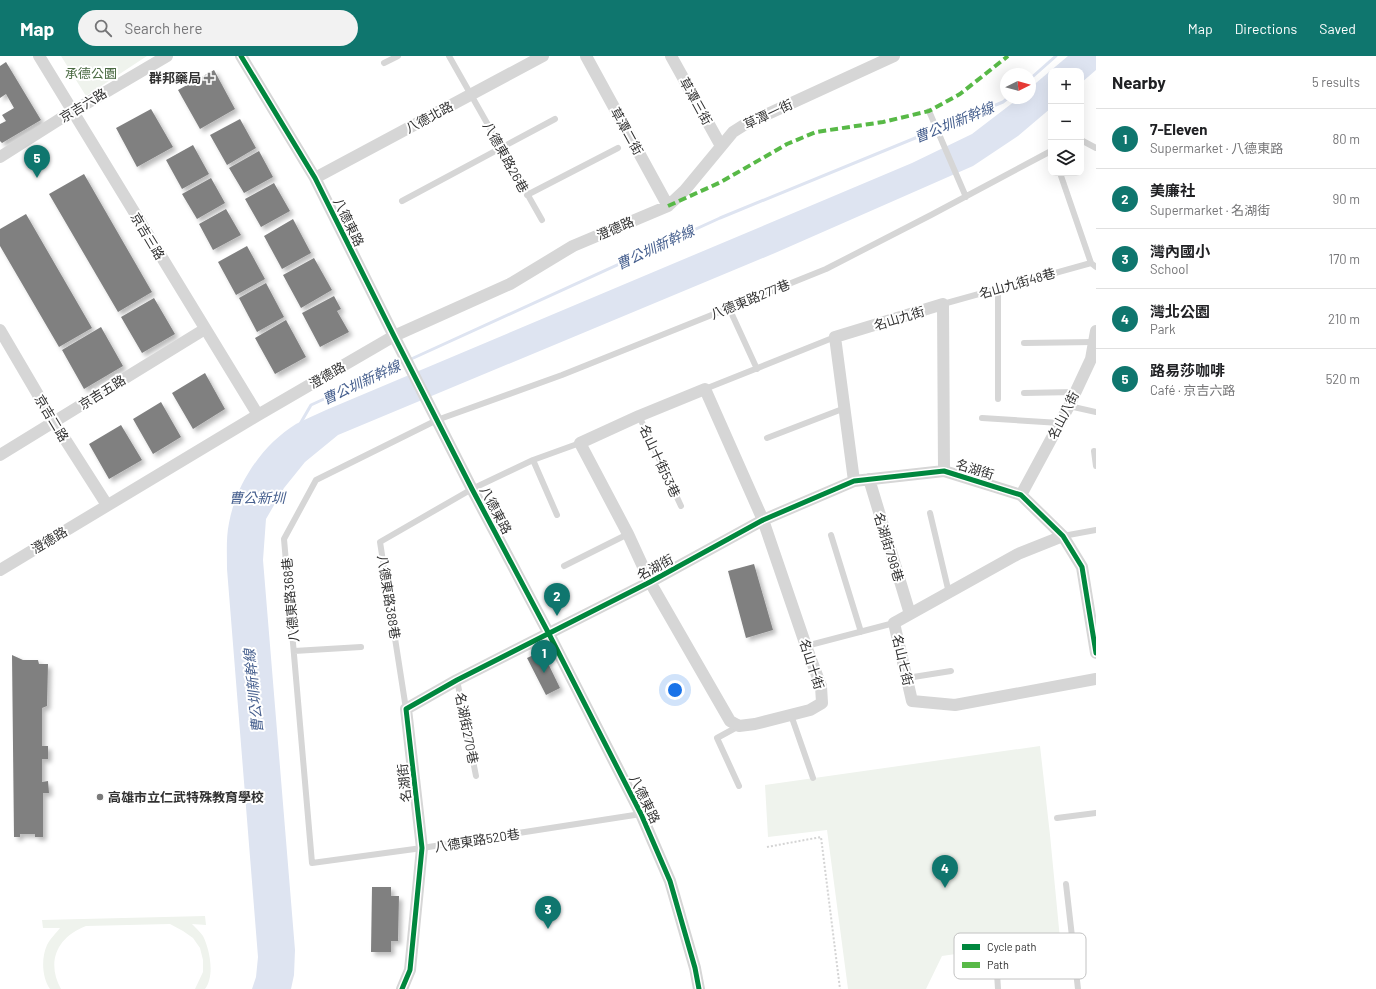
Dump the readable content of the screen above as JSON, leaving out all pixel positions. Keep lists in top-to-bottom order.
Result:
{
  "streets": {
    "street": [
      "草潭三街",
      "京吉六路",
      "草潭一街",
      "八德北路",
      "草潭二街",
      "八德東路",
      "澄德路",
      "京吉三路",
      "名山九街",
      "京吉五路",
      "名山八街",
      "京吉二路",
      "名湖街",
      "名湖街798巷",
      "名山七街",
      "名山十街"
    ],
    "lane": [
      "八德東路26巷",
      "名山九街48巷",
      "八德東路277巷",
      "名山十街53巷",
      "八德東路388巷",
      "八德東路368巷",
      "名湖街270巷",
      "八德東路520巷"
    ]
  },
  "crossings": [
    ["草潭三街", "草潭一街"],
    ["京吉六路", "京吉三路"],
    ["草潭一街", "草潭二街"],
    ["草潭一街", "澄德路"],
    ["八德北路", "八德東路26巷"],
    ["八德北路", "八德東路"],
    ["草潭二街", "澄德路"],
    ["八德東路", "澄德路"],
    ["八德東路", "八德東路277巷"],
    ["八德東路", "名湖街"],
    ["八德東路", "八德東路388巷"],
    ["八德東路", "八德東路368巷"],
    ["八德東路", "八德東路520巷"],
    ["澄德路", "京吉三路"],
    ["澄德路", "京吉二路"],
    ["京吉三路", "京吉五路"],
    ["名山九街48巷", "名山九街"],
    ["八德東路277巷", "八德東路368巷"],
    ["名山九街", "名湖街"],
    ["京吉五路", "京吉二路"],
    ["名山八街", "名湖街"],
    ["名湖街", "名湖街798巷"],
    ["名湖街", "八德東路388巷"],
    ["名湖街", "名山七街"],
    ["名湖街", "名山十街"],
    ["名湖街", "名湖街270巷"],
    ["名湖街", "八德東路520巷"],
    ["名湖街798巷", "名山七街"],
    ["八德東路368巷", "八德東路520巷"]
  ],
  "water": ["曹公圳新幹線", "曹公新圳"],
  "parks": ["承德公園"],
  "places": {
    "health": ["群邦藥局"],
    "other": ["高雄市立仁武特殊教育學校"]
  },
  "legend": ["Cycle path", "Path"],
  "north": "right",
  "page": {
    "header": "Map",
    "search": "Search here",
    "nav": ["Map", "Directions", "Saved"],
    "heading": ["Nearby", "5 results"],
    "map_buttons": ["+", "−"],
    "list": [
      {
        "mark": "1",
        "name": "7-Eleven",
        "note": "Supermarket · 八德東路",
        "value": "80 m"
      },
      {
        "mark": "2",
        "name": "美廉社",
        "note": "Supermarket · 名湖街",
        "value": "90 m"
      },
      {
        "mark": "3",
        "name": "灣內國小",
        "note": "School",
        "value": "170 m"
      },
      {
        "mark": "4",
        "name": "灣北公園",
        "note": "Park",
        "value": "210 m"
      },
      {
        "mark": "5",
        "name": "路易莎咖啡",
        "note": "Café · 京吉六路",
        "value": "520 m"
      }
    ],
    "pins": [
      "5",
      "2",
      "1",
      "4",
      "3"
    ]
  }
}
